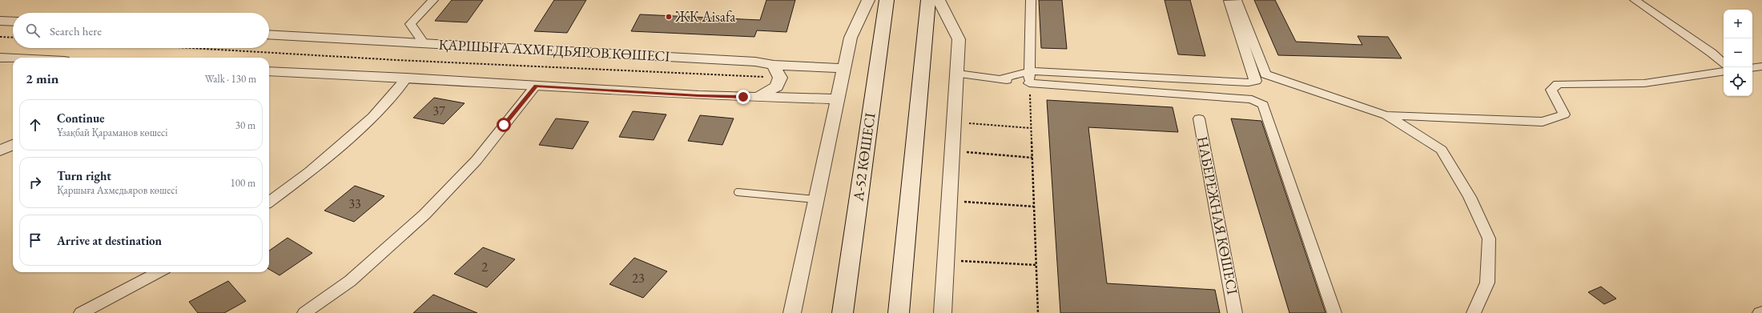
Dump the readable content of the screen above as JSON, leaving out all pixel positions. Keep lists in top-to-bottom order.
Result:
{
  "streets": {
    "main road": ["А-52 КӨШЕСІ"],
    "street": ["ҚАРШЫҒА АХМЕДЬЯРОВ КӨШЕСІ", "НАБЕРЕЖНАЯ КӨШЕСІ"]
  },
  "places": ["ЖК Aisafa"],
  "house_numbers": [
    "37",
    "33",
    "2",
    "23"
  ],
  "page": {
    "map_buttons": ["+", "−"],
    "search": "Search here",
    "heading": ["2 min", "Walk · 130 m"],
    "list": [
      ["Continue", "Ұзақбай Қараманов көшесі", "30 m"],
      ["Turn right", "Қаршыға Ахмедьяров көшесі", "100 m"],
      "Arrive at destination"
    ]
  }
}
